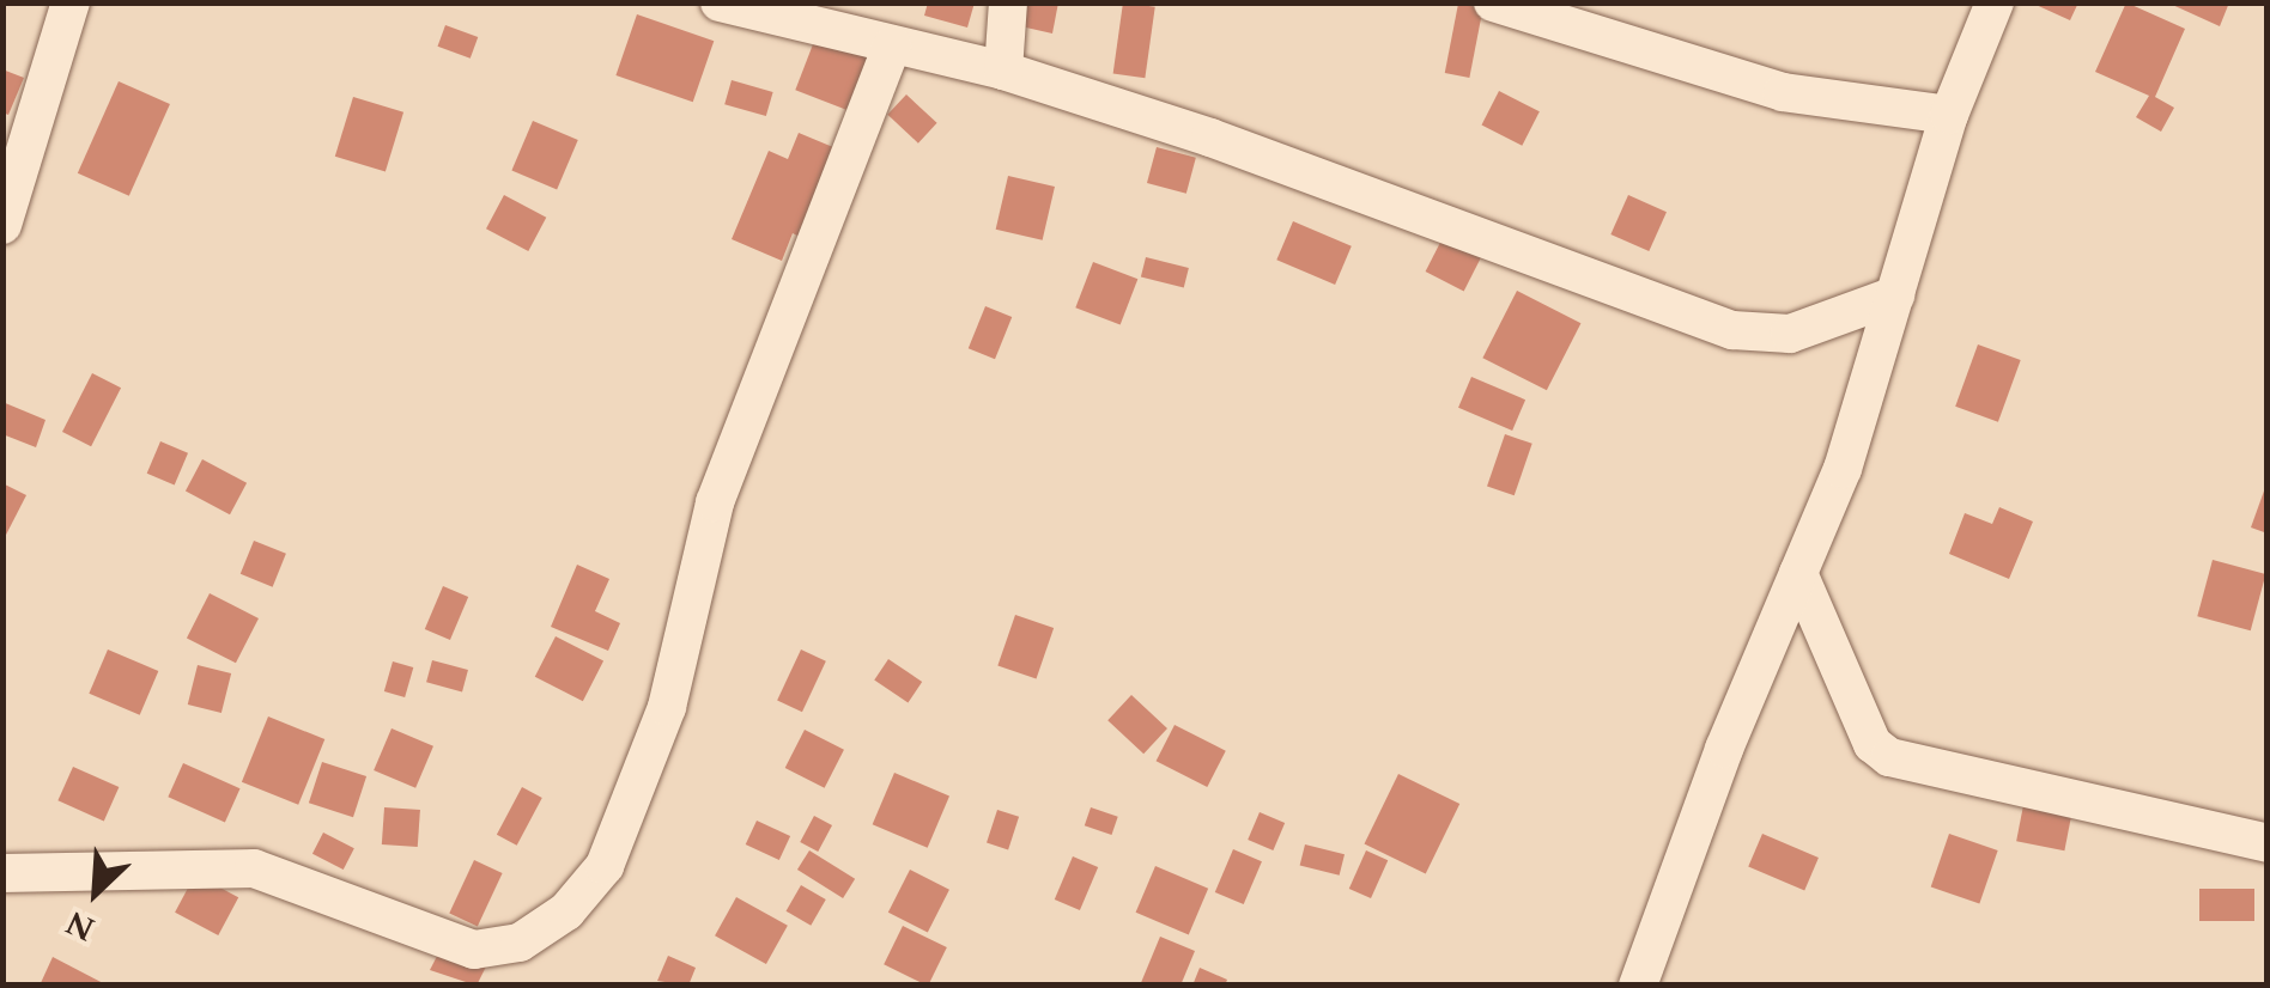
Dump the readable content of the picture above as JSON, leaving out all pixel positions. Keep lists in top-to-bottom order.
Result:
{
  "north": "bottom left"
}
